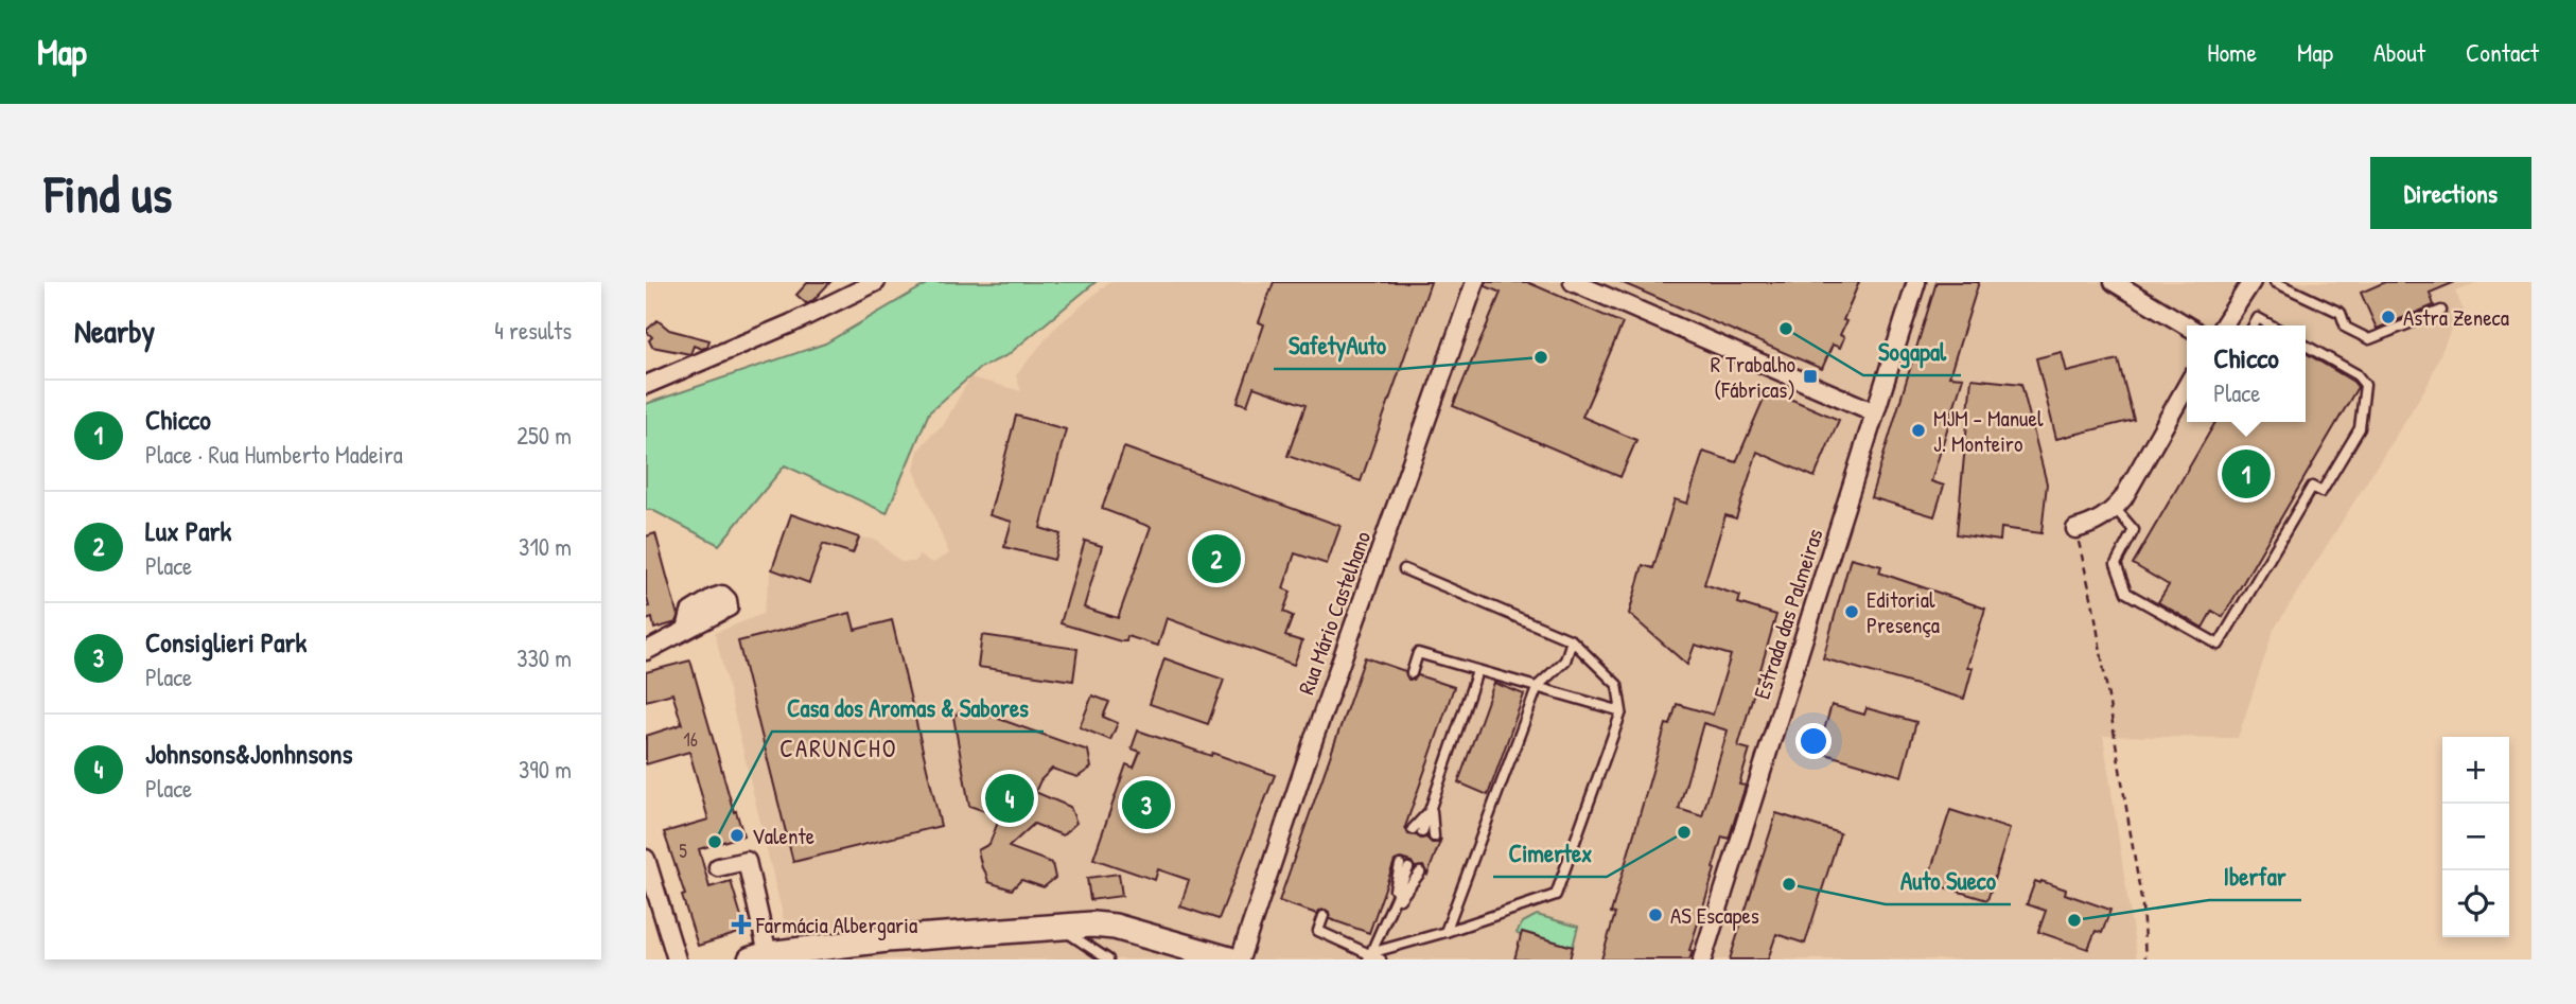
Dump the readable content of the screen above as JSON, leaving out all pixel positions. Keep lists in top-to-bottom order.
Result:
{
  "streets": {
    "street": ["Rua Mário Castelhano", "Estrada das Palmeiras"]
  },
  "districts": ["CARUNCHO"],
  "places": {
    "other": [
      "Astra Zeneca",
      "Sogapal",
      "SafetyAuto",
      "MJM - Manuel J. Monteiro",
      "Editorial Presença",
      "Cimertex",
      "Valente",
      "Casa dos Aromas & Sabores",
      "Auto Sueco",
      "AS Escapes",
      "Iberfar"
    ],
    "transit": ["R Trabalho (Fábricas)"],
    "health": ["Farmácia Albergaria"]
  },
  "house_numbers": ["16", "5"],
  "page": {
    "header": "Map",
    "nav": [
      "Home",
      "Map",
      "About",
      "Contact"
    ],
    "buttons": "Directions",
    "title": "Find us",
    "heading": ["Nearby", "4 results"],
    "popup": ["Chicco", "Place"],
    "list": [
      {
        "mark": "1",
        "name": "Chicco",
        "note": "Place · Rua Humberto Madeira",
        "value": "250 m"
      },
      {
        "mark": "2",
        "name": "Lux Park",
        "note": "Place",
        "value": "310 m"
      },
      {
        "mark": "3",
        "name": "Consiglieri Park",
        "note": "Place",
        "value": "330 m"
      },
      {
        "mark": "4",
        "name": "Johnsons&Jonhnsons",
        "note": "Place",
        "value": "390 m"
      }
    ],
    "pins": [
      "1",
      "2",
      "4",
      "3"
    ],
    "map_buttons": ["+", "−"]
  }
}
